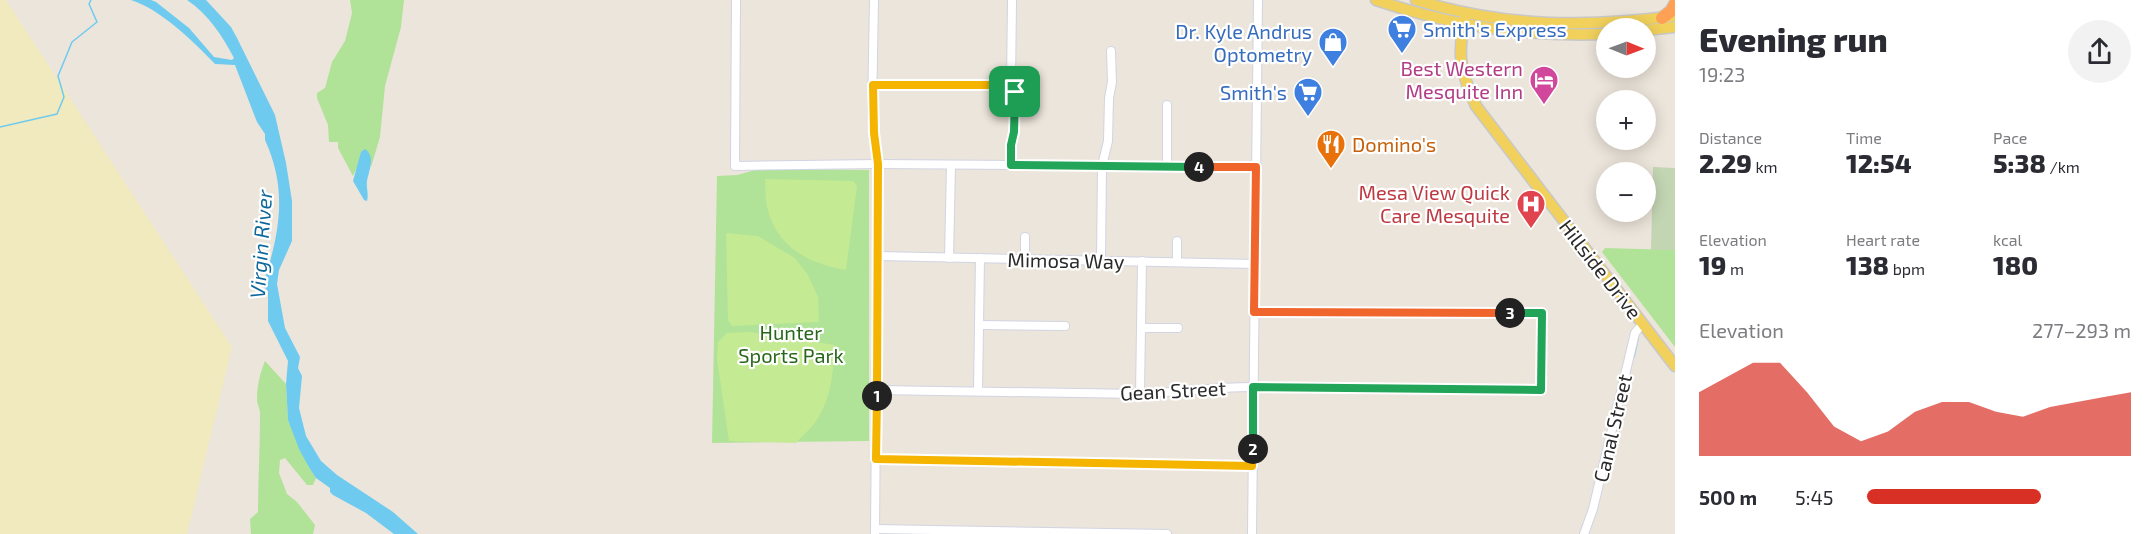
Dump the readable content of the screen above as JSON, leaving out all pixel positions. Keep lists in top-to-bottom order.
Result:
{
  "streets": {
    "main road": ["Hillside Drive"],
    "street": ["Mimosa Way", "Gean Street", "Canal Street"]
  },
  "crossings": [
    ["Hillside Drive", "Canal Street"]
  ],
  "water": ["Virgin River"],
  "parks": ["Hunter Sports Park"],
  "places": {
    "supermarket": ["Smith's Express", "Smith's"],
    "shop": ["Dr. Kyle Andrus Optometry"],
    "hotel": ["Best Western Mesquite Inn"],
    "restaurant": ["Domino's"],
    "hospital": ["Mesa View Quick Care Mesquite"]
  },
  "north": "right",
  "page": {
    "heading": ["Evening run", "19:23"],
    "map_buttons": ["+", "−"],
    "stats": [
      ["Distance", "2.29 km"],
      ["Time", "12:54"],
      ["Pace", "5:38 /km"],
      ["Elevation", "19 m"],
      ["Heart rate", "138 bpm"],
      ["kcal", "180"]
    ],
    "pins": [
      "4",
      "3",
      "1",
      "2"
    ],
    "chart": ["Elevation", "277–293 m"],
    "list": [
      {
        "name": "500 m",
        "note": "5:45"
      }
    ]
  }
}
